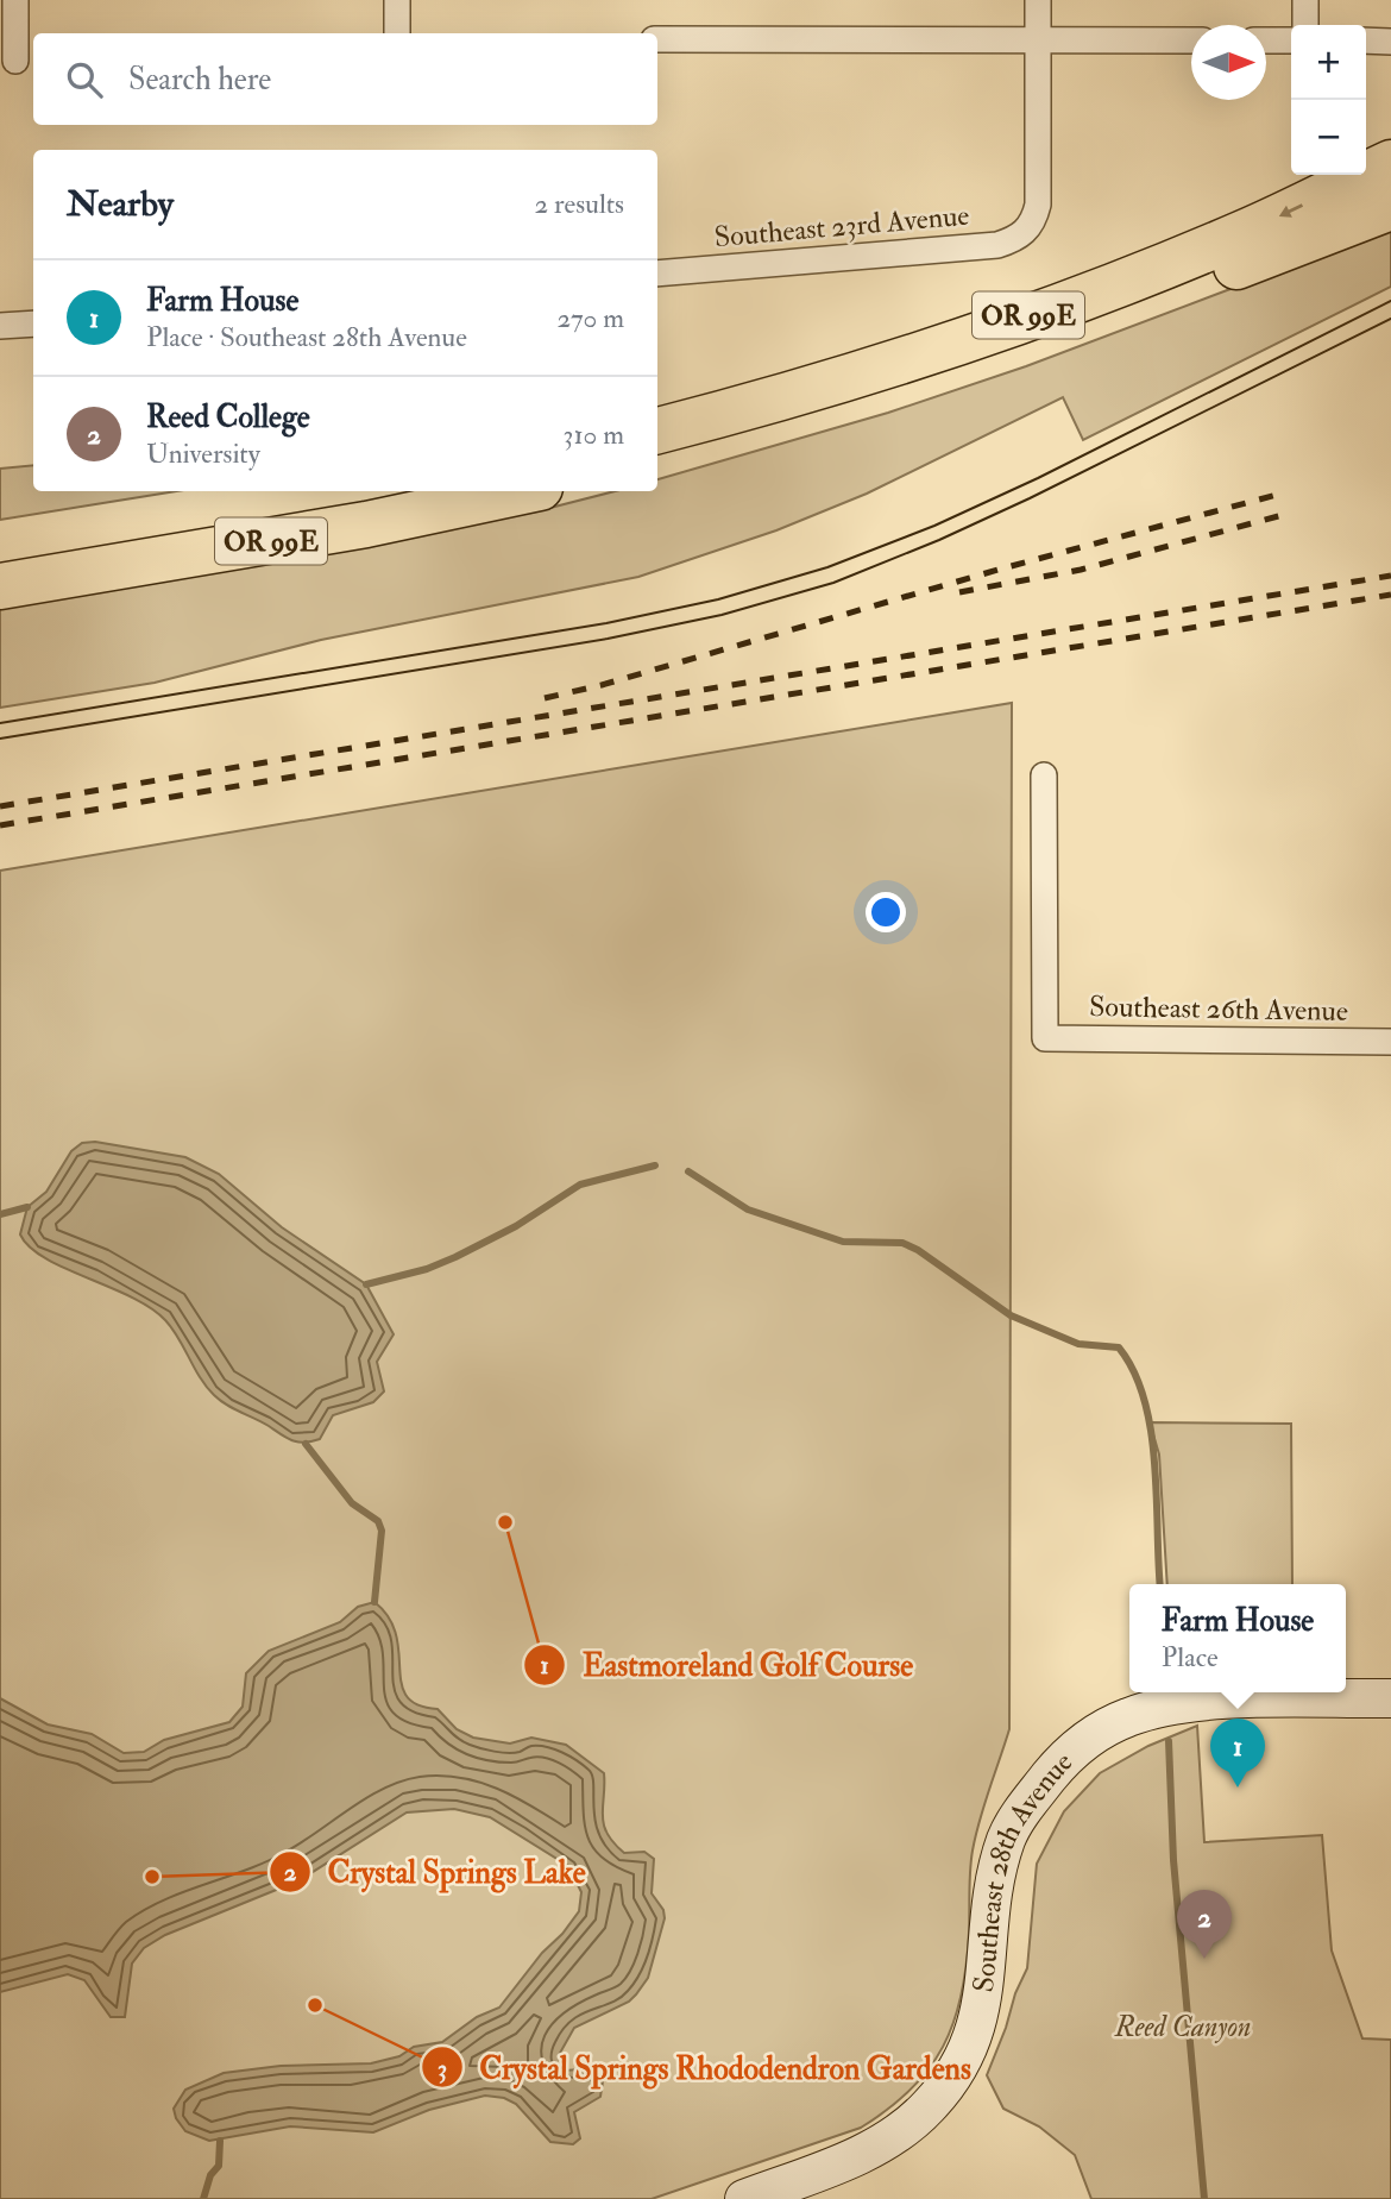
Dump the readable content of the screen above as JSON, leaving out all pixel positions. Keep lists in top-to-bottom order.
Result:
{
  "streets": {
    "highway": ["OR 99E"],
    "street": ["Southeast 23rd Avenue", "Southeast 26th Avenue", "Southeast 28th Avenue"]
  },
  "parks": ["Reed Canyon"],
  "places": ["Eastmoreland Golf Course", "Crystal Springs Lake", "Crystal Springs Rhododendron Gardens"],
  "north": "right",
  "page": {
    "map_buttons": ["+", "−"],
    "search": "Search here",
    "heading": ["Nearby", "2 results"],
    "list": [
      {
        "mark": "1",
        "name": "Farm House",
        "note": "Place · Southeast 28th Avenue",
        "value": "270 m"
      },
      {
        "mark": "2",
        "name": "Reed College",
        "note": "University",
        "value": "310 m"
      }
    ],
    "popup": ["Farm House", "Place"],
    "pins": ["1", "2"]
  }
}
